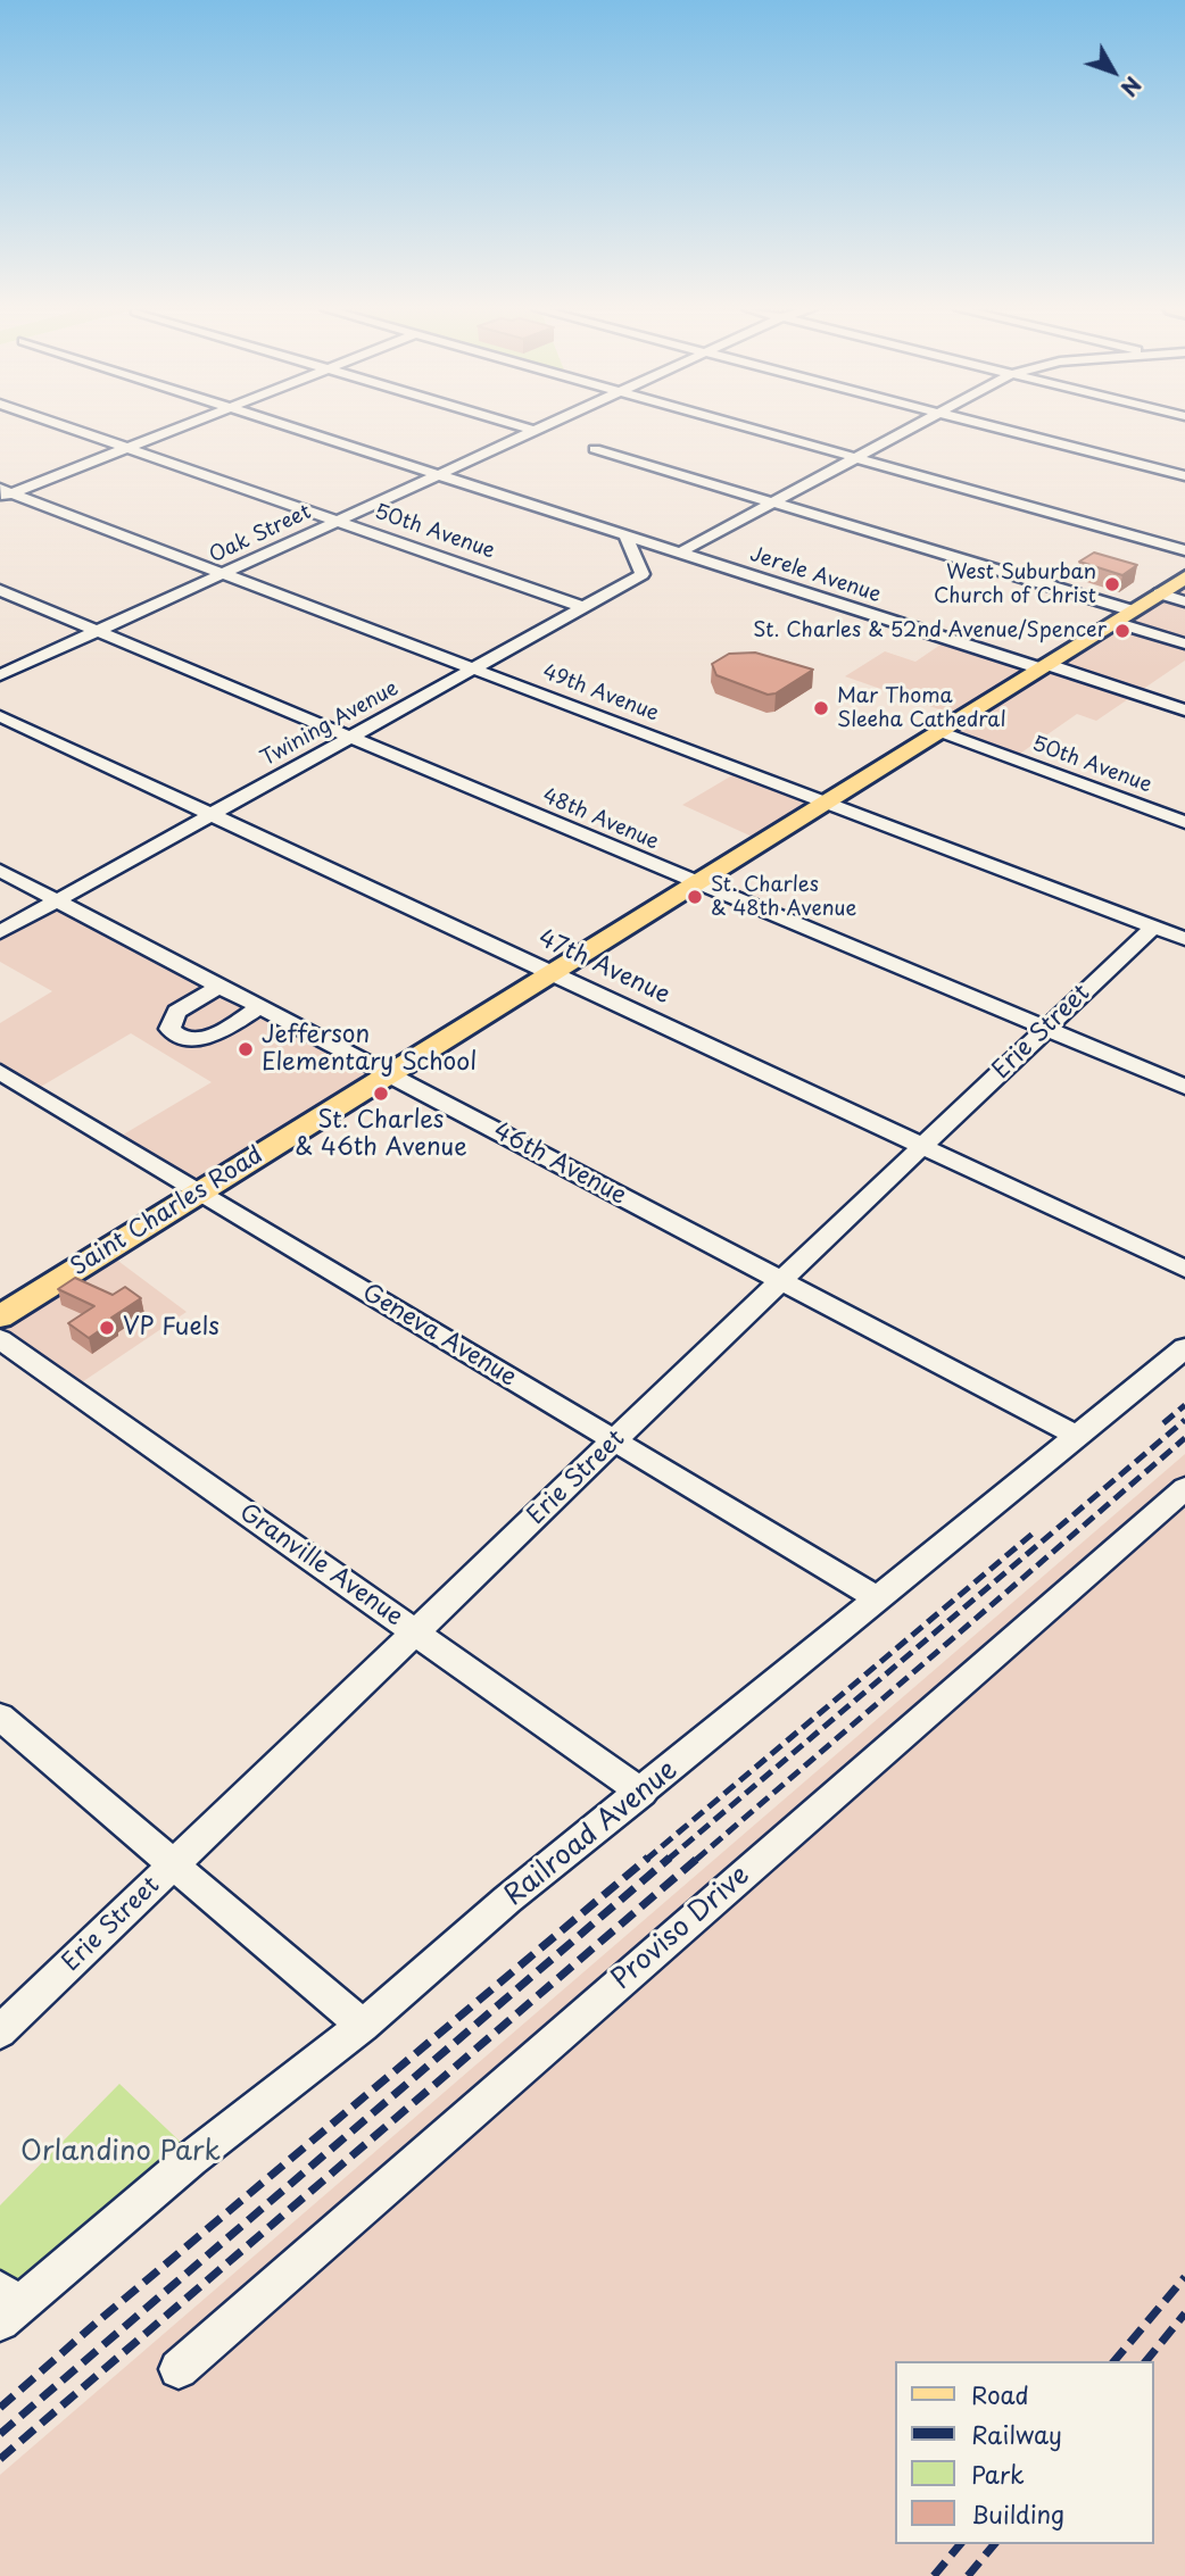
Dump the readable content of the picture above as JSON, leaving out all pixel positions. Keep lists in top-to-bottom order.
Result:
{
  "streets": {
    "main road": ["Saint Charles Road"],
    "street": [
      "50th Avenue",
      "Oak Street",
      "Jerele Avenue",
      "49th Avenue",
      "Twining Avenue",
      "48th Avenue",
      "47th Avenue",
      "Erie Street",
      "46th Avenue",
      "Geneva Avenue",
      "Granville Avenue",
      "Railroad Avenue",
      "Proviso Drive"
    ]
  },
  "crossings": [
    ["50th Avenue", "Oak Street"],
    ["50th Avenue", "Twining Avenue"],
    ["50th Avenue", "Saint Charles Road"],
    ["Oak Street", "Jerele Avenue"],
    ["Oak Street", "49th Avenue"],
    ["Oak Street", "48th Avenue"],
    ["Jerele Avenue", "Twining Avenue"],
    ["Jerele Avenue", "Saint Charles Road"],
    ["49th Avenue", "Twining Avenue"],
    ["49th Avenue", "Erie Street"],
    ["49th Avenue", "Saint Charles Road"],
    ["Twining Avenue", "48th Avenue"],
    ["Twining Avenue", "47th Avenue"],
    ["Twining Avenue", "46th Avenue"],
    ["48th Avenue", "Erie Street"],
    ["48th Avenue", "Saint Charles Road"],
    ["47th Avenue", "Erie Street"],
    ["47th Avenue", "Saint Charles Road"],
    ["Erie Street", "46th Avenue"],
    ["Erie Street", "Geneva Avenue"],
    ["Erie Street", "Granville Avenue"],
    ["46th Avenue", "Saint Charles Road"],
    ["46th Avenue", "Railroad Avenue"],
    ["Saint Charles Road", "Geneva Avenue"],
    ["Geneva Avenue", "Railroad Avenue"],
    ["Granville Avenue", "Railroad Avenue"]
  ],
  "parks": ["Orlandino Park"],
  "places": [
    "West Suburban Church of Christ",
    "St. Charles & 52nd Avenue/Spencer",
    "Mar Thoma Sleeha Cathedral",
    "St. Charles & 48th Avenue",
    "Jefferson Elementary School",
    "St. Charles & 46th Avenue",
    "VP Fuels"
  ],
  "legend": [
    "Road",
    "Railway",
    "Park",
    "Building"
  ],
  "north": "bottom right"
}
